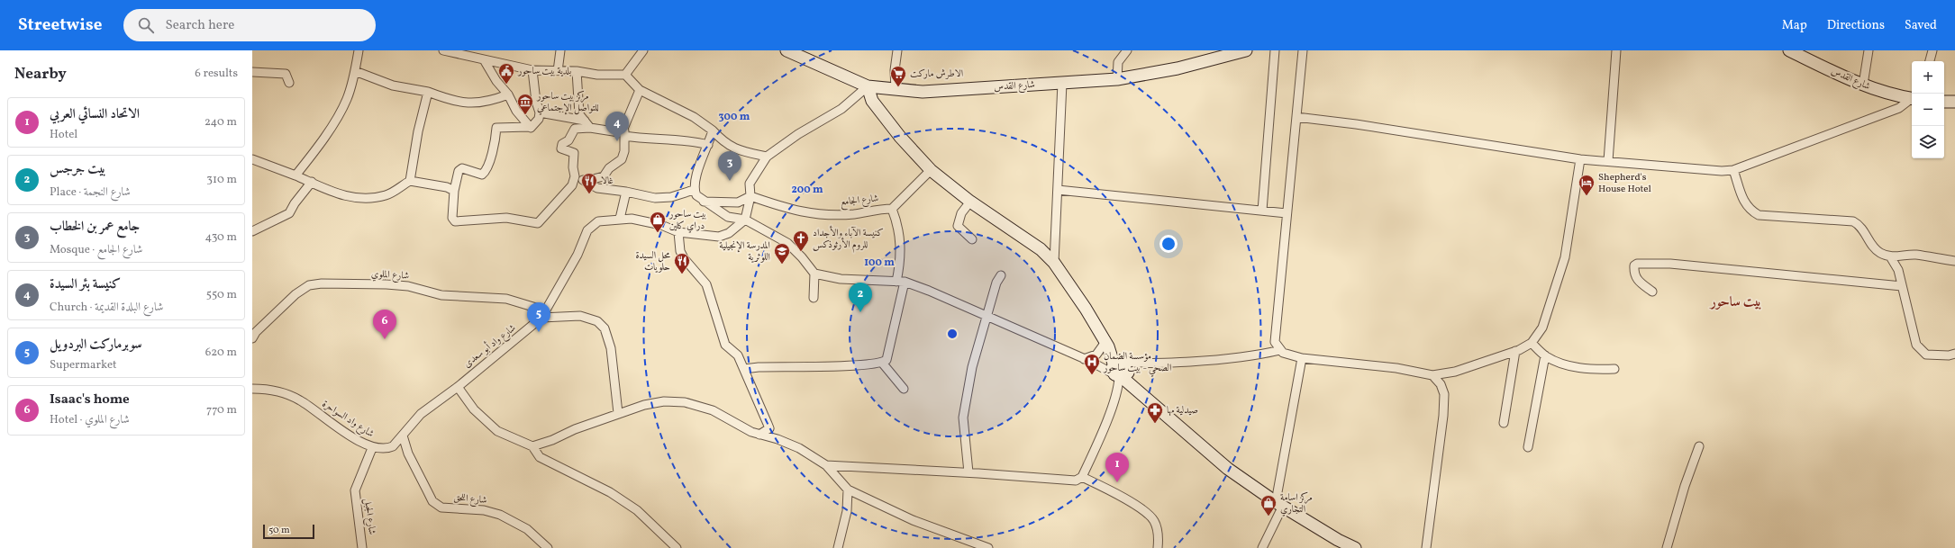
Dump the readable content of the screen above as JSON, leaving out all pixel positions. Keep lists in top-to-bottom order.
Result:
{
  "streets": {
    "street": [
      "شارع القدس",
      "شارع الجامع",
      "شارع الملوي",
      "شارع واد أبو سعدى",
      "شارع واد السواحرة",
      "شارع اللحق",
      "شارع الجبل"
    ]
  },
  "crossings": [
    ["شارع الملوي", "شارع واد أبو سعدى"],
    ["شارع واد أبو سعدى", "شارع واد السواحرة"],
    ["شارع واد السواحرة", "شارع اللحق"],
    ["شارع واد السواحرة", "شارع الجبل"]
  ],
  "districts": ["بيت ساحور"],
  "places": {
    "public building": ["بلدية بيت ساحور"],
    "supermarket": ["الاطرش ماركت"],
    "museum": ["مركز بيت ساحور للتواصل الإجتماعي"],
    "restaurant": ["غالا", "محل السيدة حلويات"],
    "hotel": ["Shepherd's House Hotel"],
    "shop": ["بيت ساحور دراي كلين", "مركز اسامة التجاري"],
    "church": ["كنيسة الآباء والأجداد للروم الأرثوذكس"],
    "school or university": ["المدرسة الإنجيلية اللوثرية"],
    "hospital": ["مؤسسة الضمان الصحي - بيت ساحور"],
    "pharmacy": ["صيدلية مها"]
  },
  "scale_bar": "50 m",
  "page": {
    "header": "Streetwise",
    "search": "Search here",
    "nav": ["Map", "Directions", "Saved"],
    "heading": ["Nearby", "6 results"],
    "map_buttons": ["+", "−"],
    "list": [
      {
        "mark": "1",
        "name": "الاتحاد النسائي العربي",
        "note": "Hotel",
        "value": "240 m"
      },
      {
        "mark": "2",
        "name": "بيت جرجس",
        "note": "Place · شارع النجمة",
        "value": "310 m"
      },
      {
        "mark": "3",
        "name": "جامع عمر بن الخطاب",
        "note": "Mosque · شارع الجامع",
        "value": "430 m"
      },
      {
        "mark": "4",
        "name": "كنيسة بئر السيدة",
        "note": "Church · شارع البلدة القديمة",
        "value": "550 m"
      },
      {
        "mark": "5",
        "name": "سوبرماركت البردويل",
        "note": "Supermarket",
        "value": "620 m"
      },
      {
        "mark": "6",
        "name": "Isaac's home",
        "note": "Hotel · شارع الملوي",
        "value": "770 m"
      }
    ],
    "pins": [
      "4",
      "3",
      "2",
      "5",
      "6",
      "1"
    ],
    "scale": "50 m"
  },
  "rings": ["300 m", "200 m", "100 m"]
}
